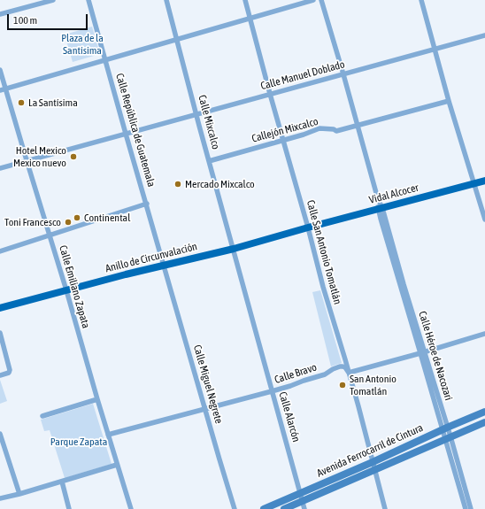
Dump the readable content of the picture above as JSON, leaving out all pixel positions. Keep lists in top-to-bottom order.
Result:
{
  "streets": {
    "main road": ["Vidal Alcocer", "Anillo de Circunvalación"],
    "street": [
      "Calle Manuel Doblado",
      "Calle Mixcalco",
      "Calle República de Guatemala",
      "Callejón Mixcalco",
      "Calle San Antonio Tomatlán",
      "Calle Emiliano Zapata",
      "Calle Héroe de Nacozari",
      "Calle Bravo",
      "Calle Miguel Negrete",
      "Calle Alarcón",
      "Avenida Ferrocarril de Cintura"
    ]
  },
  "crossings": [
    ["Calle Manuel Doblado", "Calle Mixcalco"],
    ["Calle Manuel Doblado", "Calle República de Guatemala"],
    ["Calle Manuel Doblado", "Calle San Antonio Tomatlán"],
    ["Calle Manuel Doblado", "Calle Emiliano Zapata"],
    ["Calle Manuel Doblado", "Calle Héroe de Nacozari"],
    ["Calle Mixcalco", "Callejón Mixcalco"],
    ["Calle Mixcalco", "Anillo de Circunvalación"],
    ["Calle Mixcalco", "Calle Alarcón"],
    ["Calle República de Guatemala", "Anillo de Circunvalación"],
    ["Calle República de Guatemala", "Calle Miguel Negrete"],
    ["Callejón Mixcalco", "Calle San Antonio Tomatlán"],
    ["Callejón Mixcalco", "Calle Héroe de Nacozari"],
    ["Vidal Alcocer", "Calle San Antonio Tomatlán"],
    ["Vidal Alcocer", "Anillo de Circunvalación"],
    ["Vidal Alcocer", "Calle Héroe de Nacozari"],
    ["Calle San Antonio Tomatlán", "Anillo de Circunvalación"],
    ["Calle San Antonio Tomatlán", "Calle Bravo"],
    ["Calle San Antonio Tomatlán", "Avenida Ferrocarril de Cintura"],
    ["Anillo de Circunvalación", "Calle Emiliano Zapata"],
    ["Anillo de Circunvalación", "Calle Miguel Negrete"],
    ["Anillo de Circunvalación", "Calle Alarcón"],
    ["Calle Emiliano Zapata", "Calle Bravo"],
    ["Calle Héroe de Nacozari", "Avenida Ferrocarril de Cintura"],
    ["Calle Bravo", "Calle Miguel Negrete"],
    ["Calle Bravo", "Calle Alarcón"],
    ["Calle Alarcón", "Avenida Ferrocarril de Cintura"]
  ],
  "parks": ["Plaza de la Santísima", "Parque Zapata"],
  "places": [
    "La Santísima",
    "Hotel Mexico Mexico nuevo",
    "Mercado Mixcalco",
    "Continental",
    "Toni Francesco",
    "San Antonio Tomatlán"
  ],
  "scale_bar": "100 m"
}
